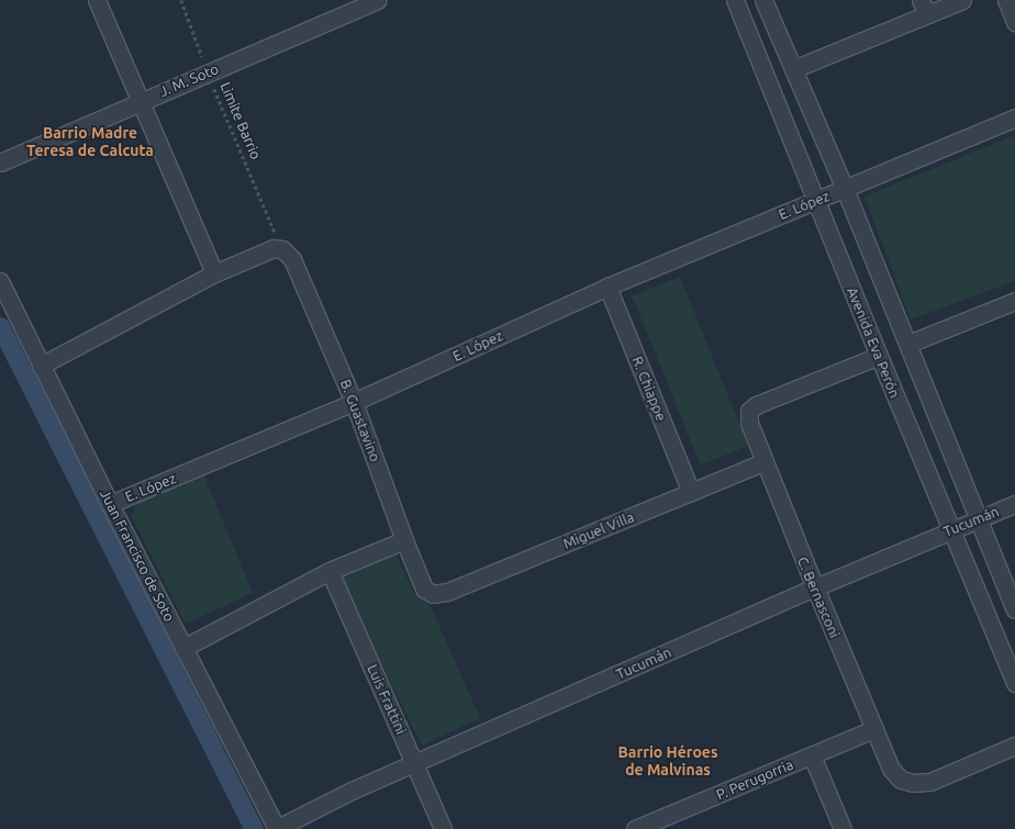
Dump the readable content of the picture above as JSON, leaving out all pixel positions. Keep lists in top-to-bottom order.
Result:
{
  "streets": {
    "street": [
      "J. M. Soto",
      "E. López",
      "Avenida Eva Perón",
      "R. Chiappe",
      "B. Guastavino",
      "Tucumán",
      "Miguel Villa",
      "Juan Francisco de Soto",
      "C. Bernasconi",
      "Luis Frattini",
      "P. Perugorria"
    ],
    "path": ["Limite Barrio"]
  },
  "crossings": [
    ["J. M. Soto", "Limite Barrio"],
    ["Limite Barrio", "B. Guastavino"],
    ["E. López", "Avenida Eva Perón"],
    ["E. López", "R. Chiappe"],
    ["E. López", "B. Guastavino"],
    ["E. López", "Juan Francisco de Soto"],
    ["Avenida Eva Perón", "Tucumán"],
    ["Avenida Eva Perón", "C. Bernasconi"],
    ["R. Chiappe", "Miguel Villa"],
    ["B. Guastavino", "Miguel Villa"],
    ["Tucumán", "Juan Francisco de Soto"],
    ["Tucumán", "C. Bernasconi"],
    ["Tucumán", "Luis Frattini"],
    ["Miguel Villa", "C. Bernasconi"],
    ["C. Bernasconi", "P. Perugorria"]
  ],
  "districts": ["Barrio Madre Teresa de Calcuta", "Barrio Héroes de Malvinas"]
}
